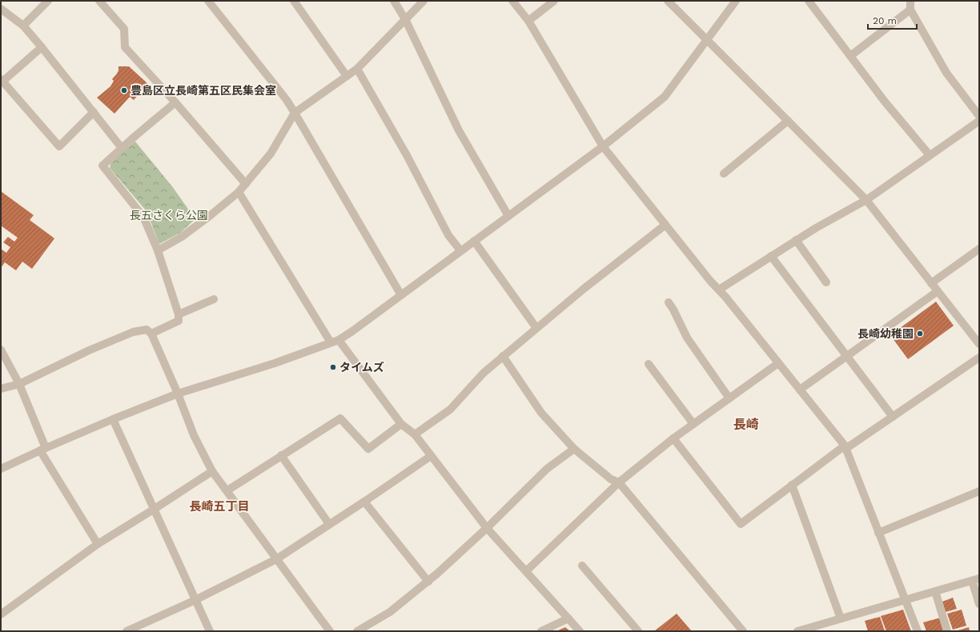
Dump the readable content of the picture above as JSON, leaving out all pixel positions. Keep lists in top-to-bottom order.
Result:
{
  "districts": ["長崎", "長崎五丁目"],
  "parks": ["長五さくら公園"],
  "places": ["豊島区立長崎第五区民集会室", "長崎幼稚園", "タイムズ"],
  "scale_bar": "20 m"
}
